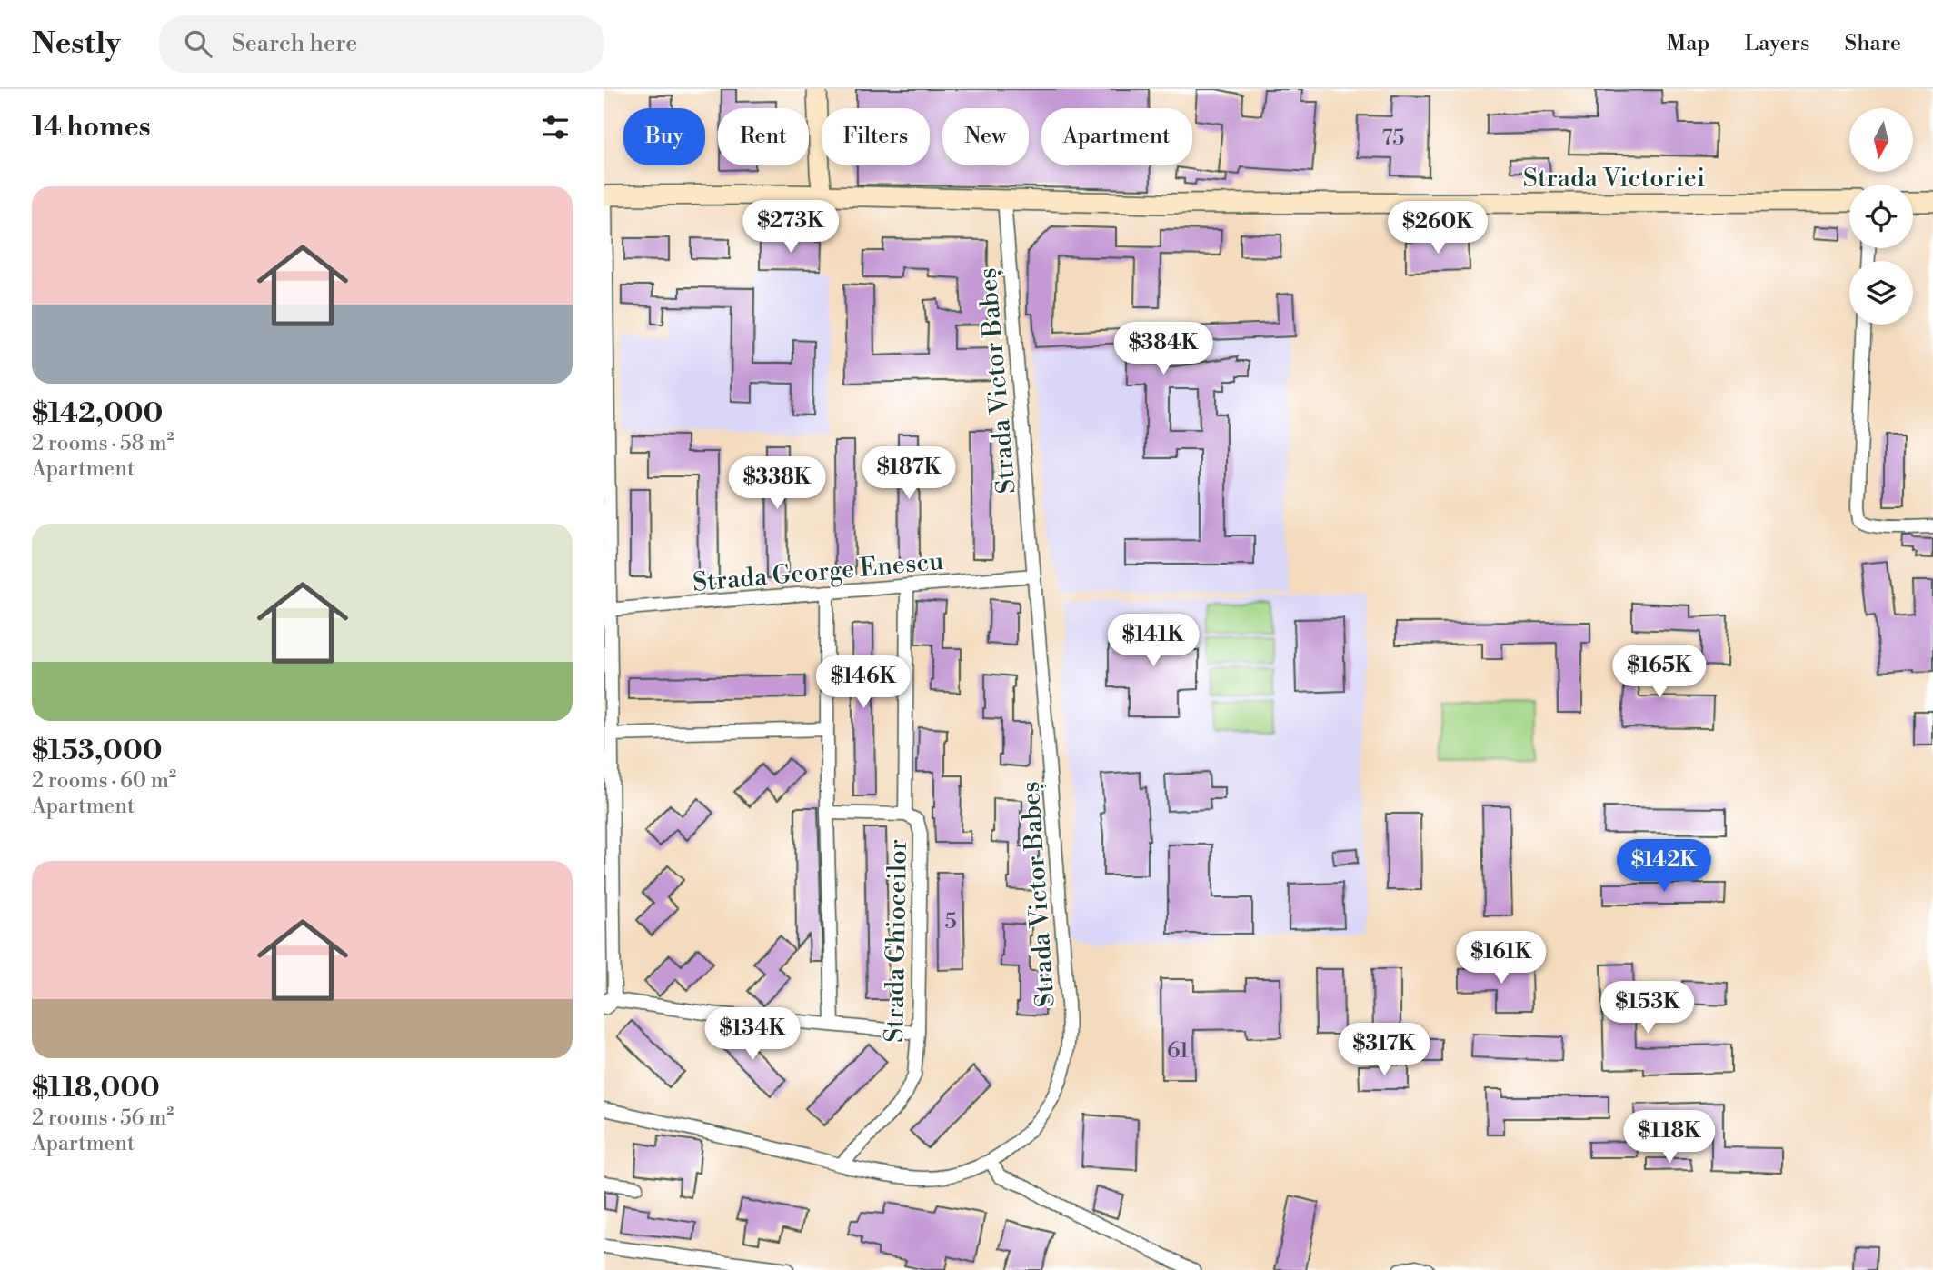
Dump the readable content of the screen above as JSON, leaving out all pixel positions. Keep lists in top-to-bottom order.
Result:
{
  "streets": {
    "street": [
      "Strada Victoriei",
      "Strada Victor Babeș",
      "Strada George Enescu",
      "Strada Ghioceilor"
    ]
  },
  "crossings": [
    ["Strada Victoriei", "Strada Victor Babeș"],
    ["Strada Victor Babeș", "Strada George Enescu"],
    ["Strada Victor Babeș", "Strada Ghioceilor"],
    ["Strada George Enescu", "Strada Ghioceilor"]
  ],
  "house_numbers": ["75", "5", "61"],
  "north": "bottom",
  "page": {
    "header": "Nestly",
    "search": "Search here",
    "nav": ["Map", "Layers", "Share"],
    "heading": "14 homes",
    "chip": [
      "Buy",
      "Rent",
      "Filters",
      "New",
      "Apartment"
    ],
    "list": [
      {
        "name": "$142,000",
        "note": "2 rooms · 58 m² · Apartment"
      },
      {
        "name": "$153,000",
        "note": "2 rooms · 60 m² · Apartment"
      },
      {
        "name": "$118,000",
        "note": "2 rooms · 56 m² · Apartment"
      }
    ],
    "price": [
      "$273K",
      "$260K",
      "$384K",
      "$187K",
      "$338K",
      "$141K",
      "$165K",
      "$146K",
      "$142K",
      "$161K",
      "$153K",
      "$134K",
      "$317K",
      "$118K"
    ]
  }
}
